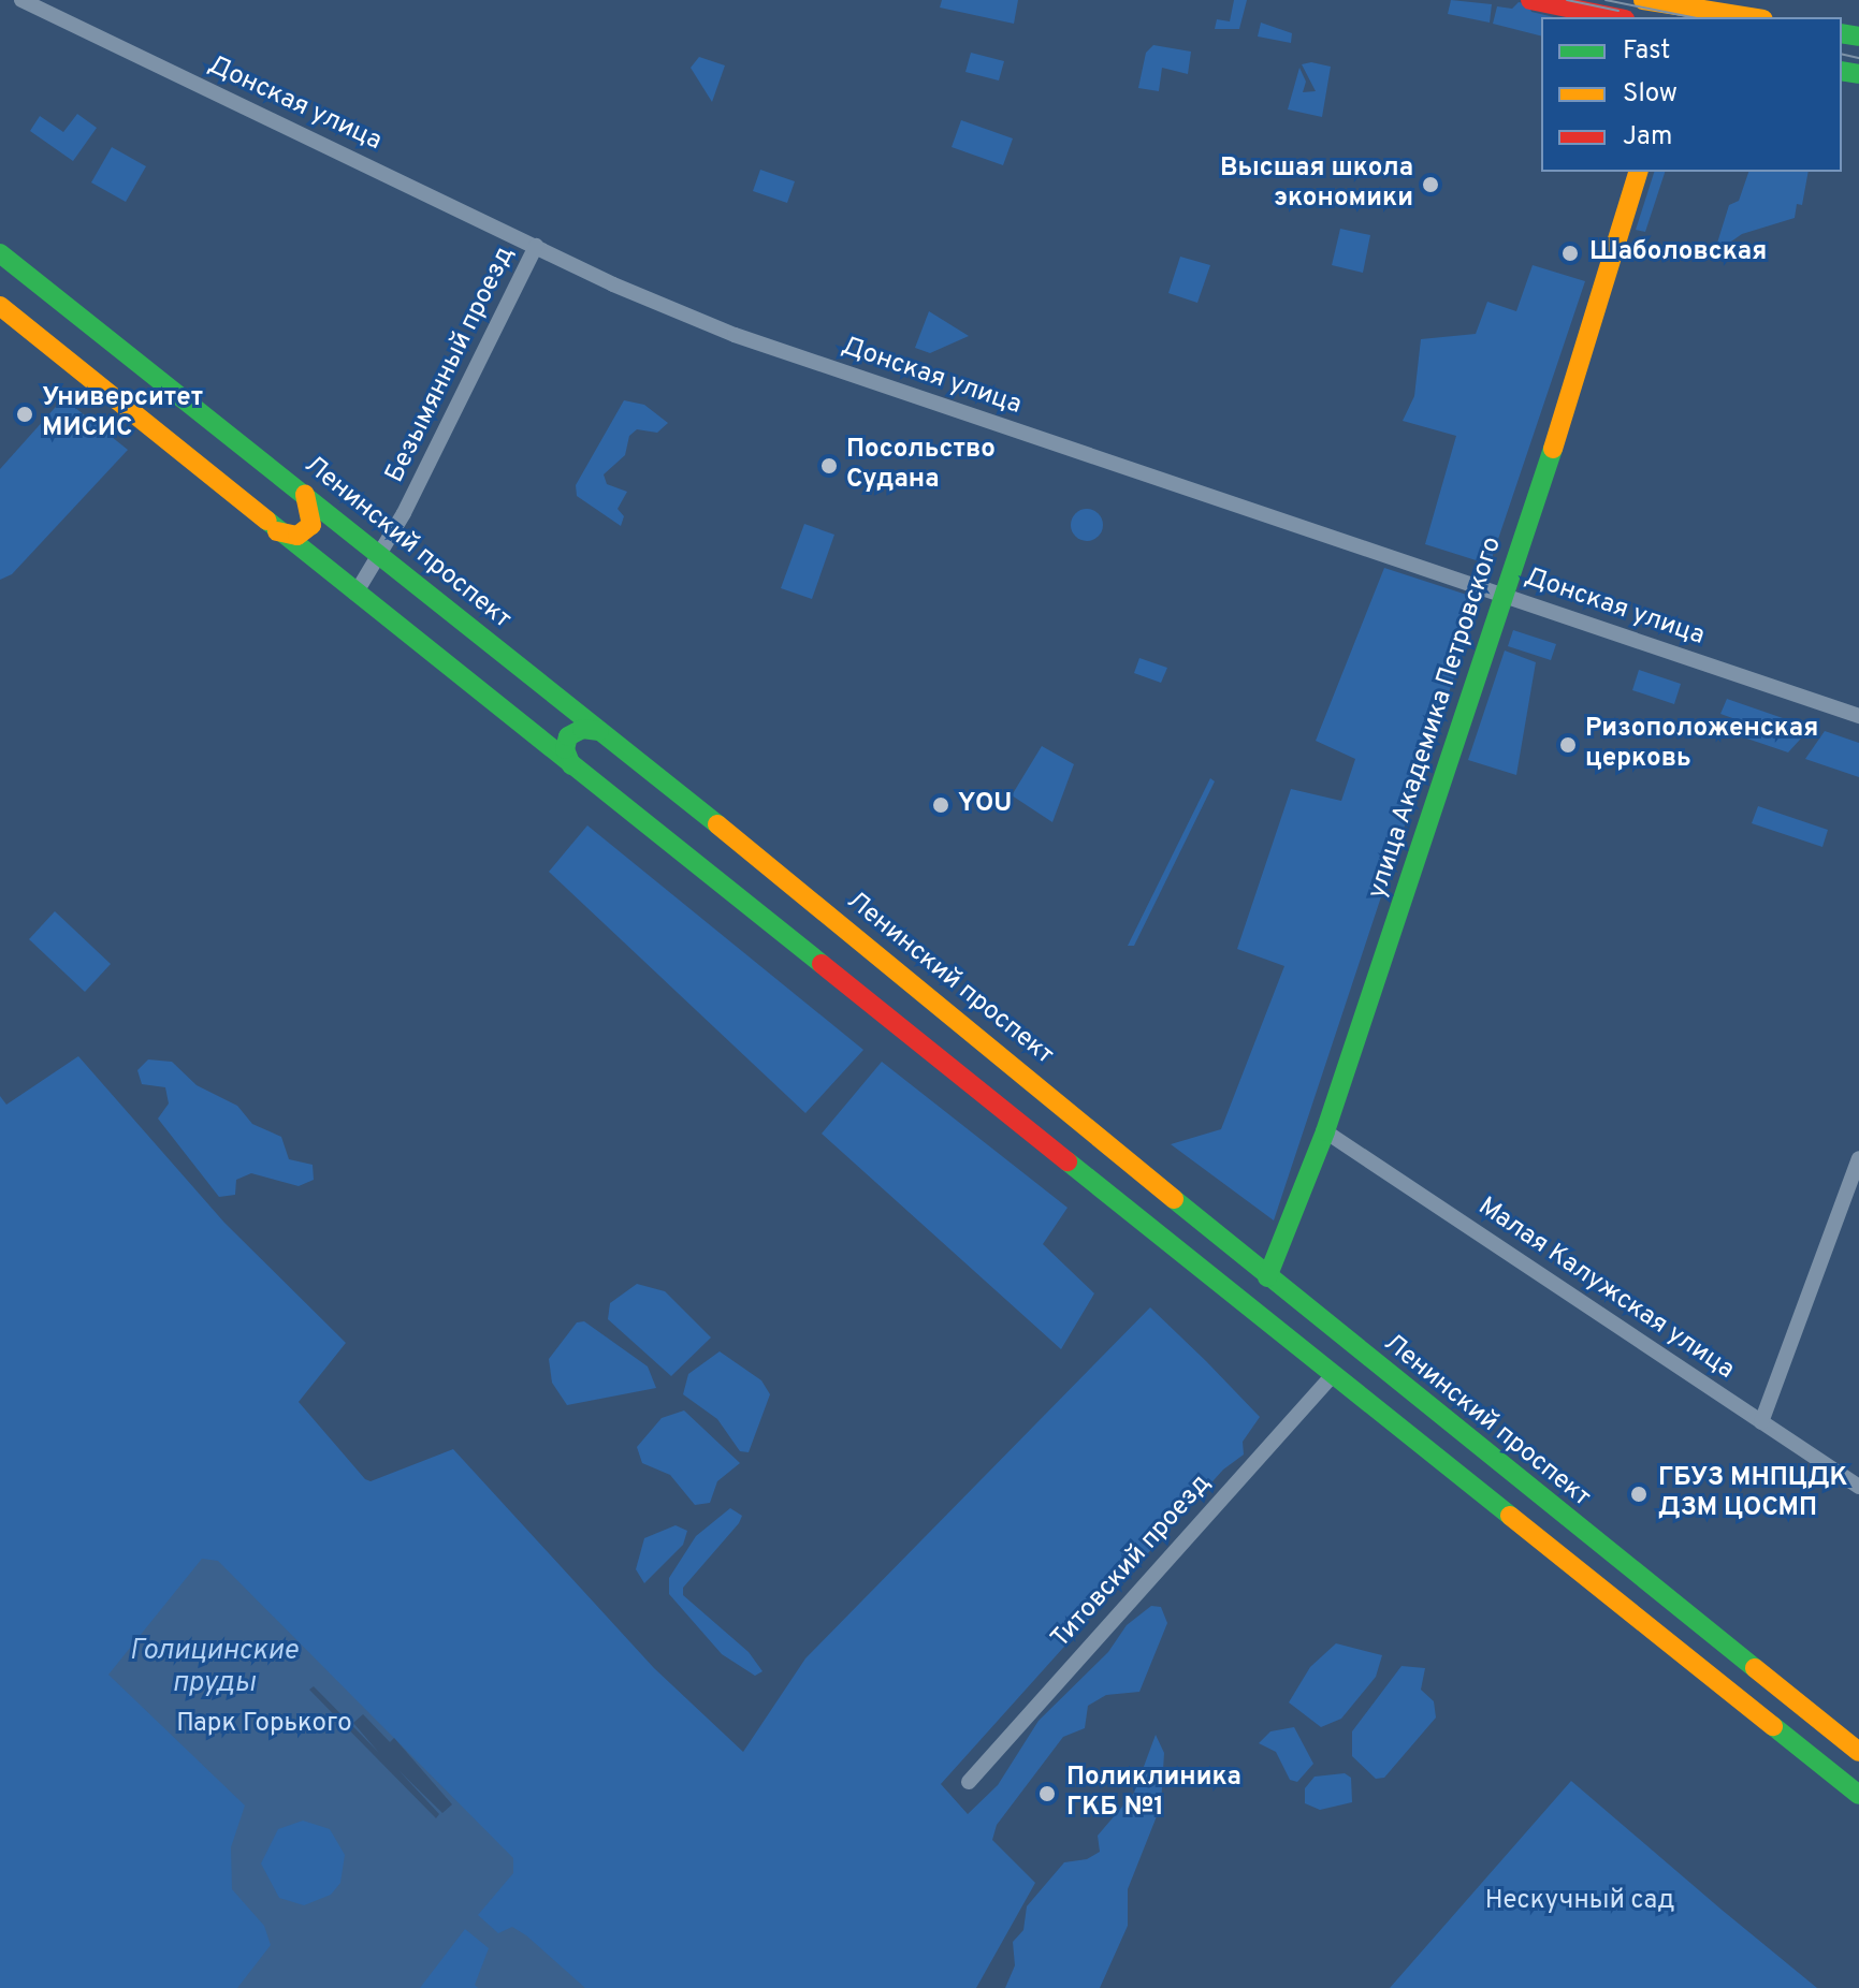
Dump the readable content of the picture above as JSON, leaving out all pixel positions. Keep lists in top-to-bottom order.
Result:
{
  "streets": {
    "main road": ["Ленинский проспект", "улица Академика Петровского"],
    "street": [
      "Донская улица",
      "Безымянный проезд",
      "Малая Калужская улица",
      "Титовский проезд"
    ]
  },
  "crossings": [
    ["Донская улица", "Безымянный проезд"],
    ["Донская улица", "улица Академика Петровского"],
    ["Безымянный проезд", "Ленинский проспект"],
    ["Ленинский проспект", "улица Академика Петровского"],
    ["улица Академика Петровского", "Малая Калужская улица"]
  ],
  "water": ["Голицинские пруды"],
  "parks": ["Парк Горького", "Нескучный сад"],
  "places": [
    "Высшая школа экономики",
    "Шаболовская",
    "Университет МИСИС",
    "Посольство Судана",
    "Ризоположенская церковь",
    "YOU",
    "ГБУЗ МНПЦДК ДЗМ ЦОСМП",
    "Поликлиника ГКБ №1"
  ],
  "legend": ["Fast", "Slow", "Jam"]
}
